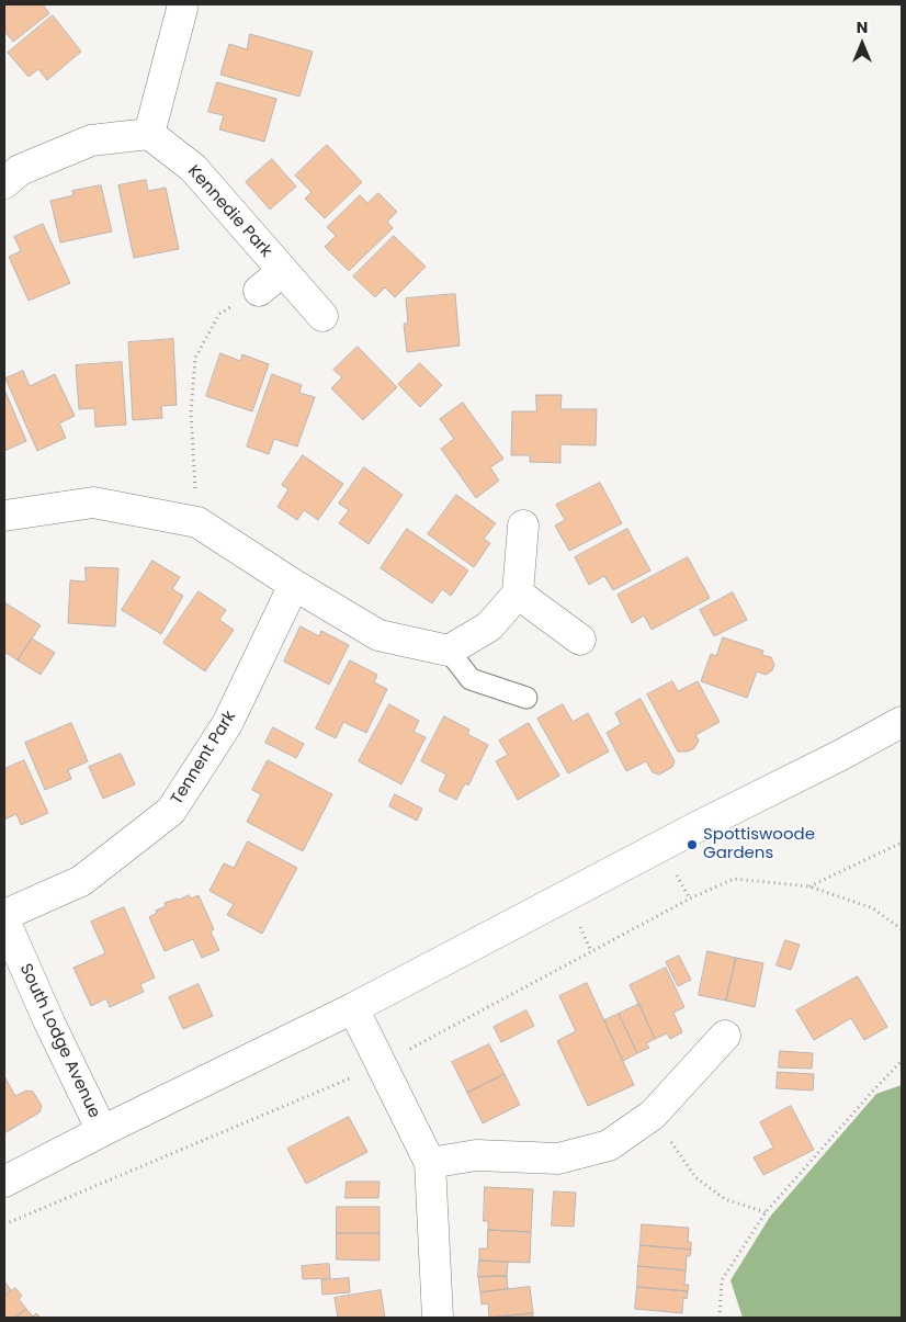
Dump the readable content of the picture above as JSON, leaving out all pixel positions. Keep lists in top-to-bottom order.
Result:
{
  "streets": {
    "street": ["Kennedie Park", "Tennent Park", "South Lodge Avenue"]
  },
  "places": ["Spottiswoode Gardens"],
  "north": "top"
}
